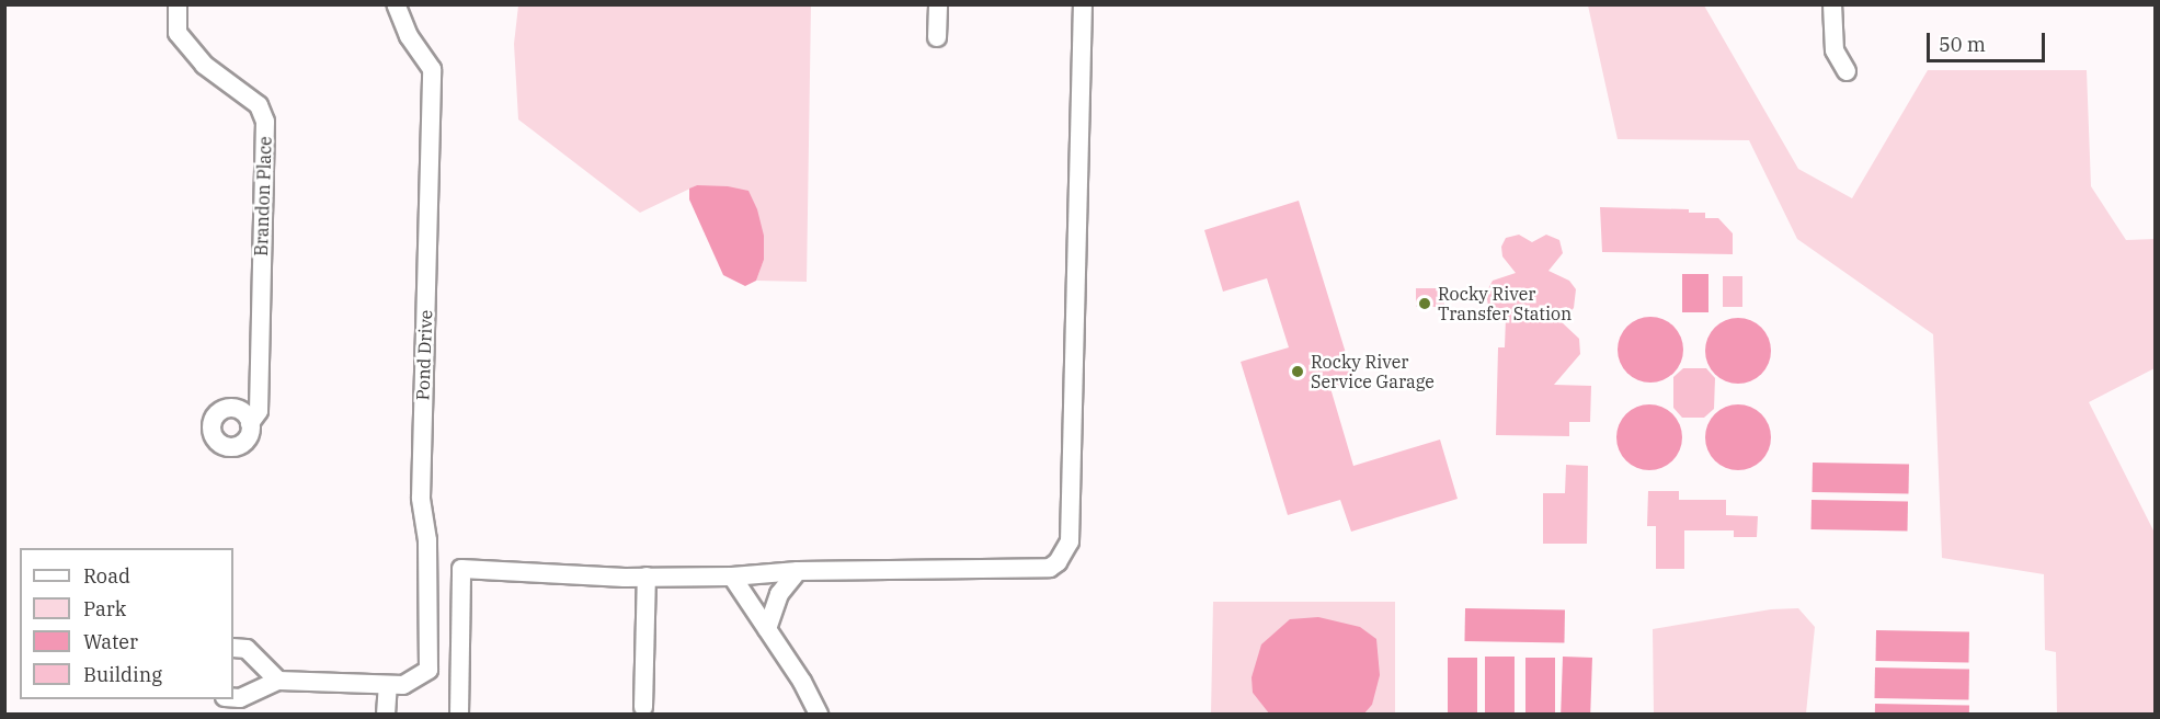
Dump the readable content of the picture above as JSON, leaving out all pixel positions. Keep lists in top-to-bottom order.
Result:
{
  "streets": {
    "street": ["Brandon Place", "Pond Drive"]
  },
  "places": ["Rocky River Transfer Station", "Rocky River Service Garage"],
  "legend": [
    "Road",
    "Park",
    "Water",
    "Building"
  ],
  "scale_bar": "50 m"
}
